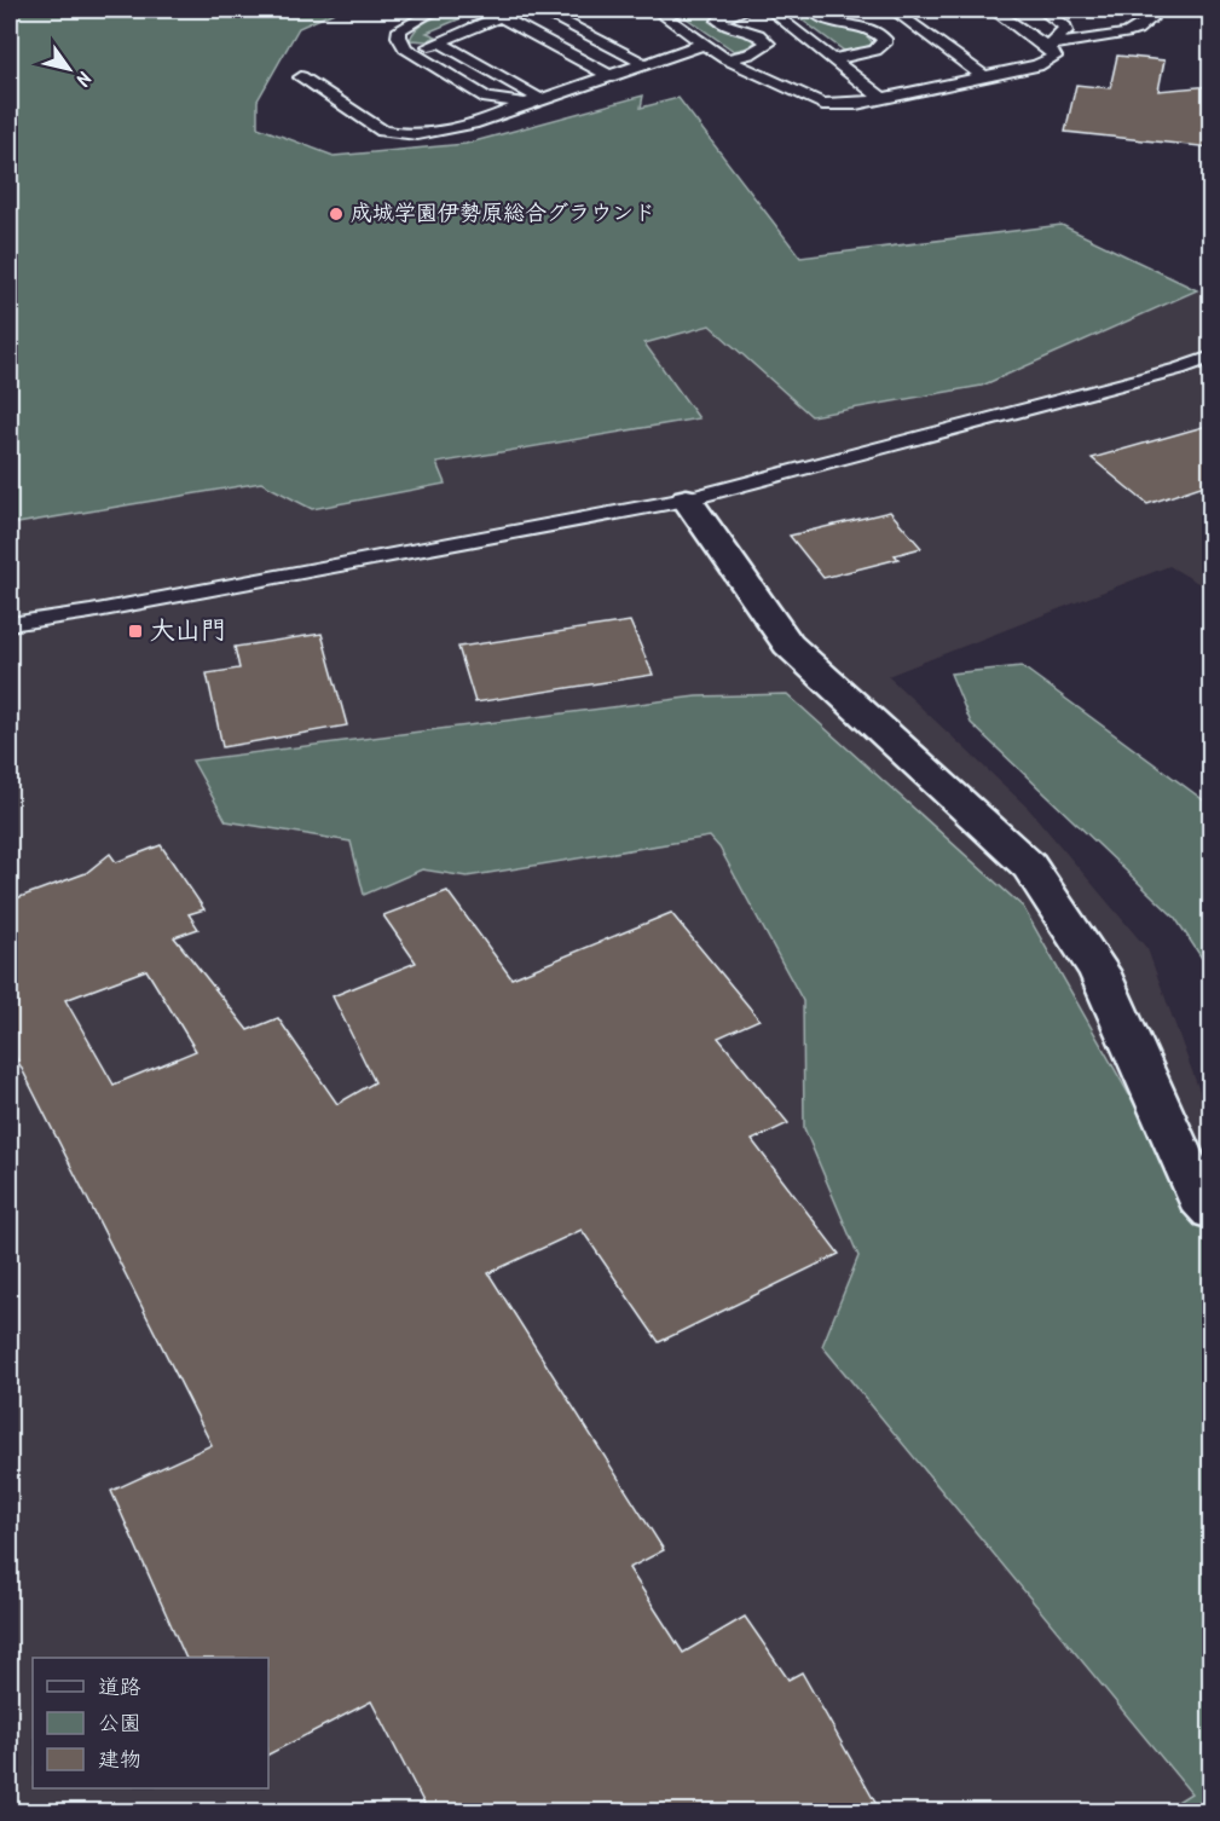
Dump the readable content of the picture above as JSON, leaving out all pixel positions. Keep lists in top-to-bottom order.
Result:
{
  "places": {
    "other": ["成城学園伊勢原総合グラウンド"],
    "transit": ["大山門"]
  },
  "legend": ["道路", "公園", "建物"],
  "north": "bottom right"
}
